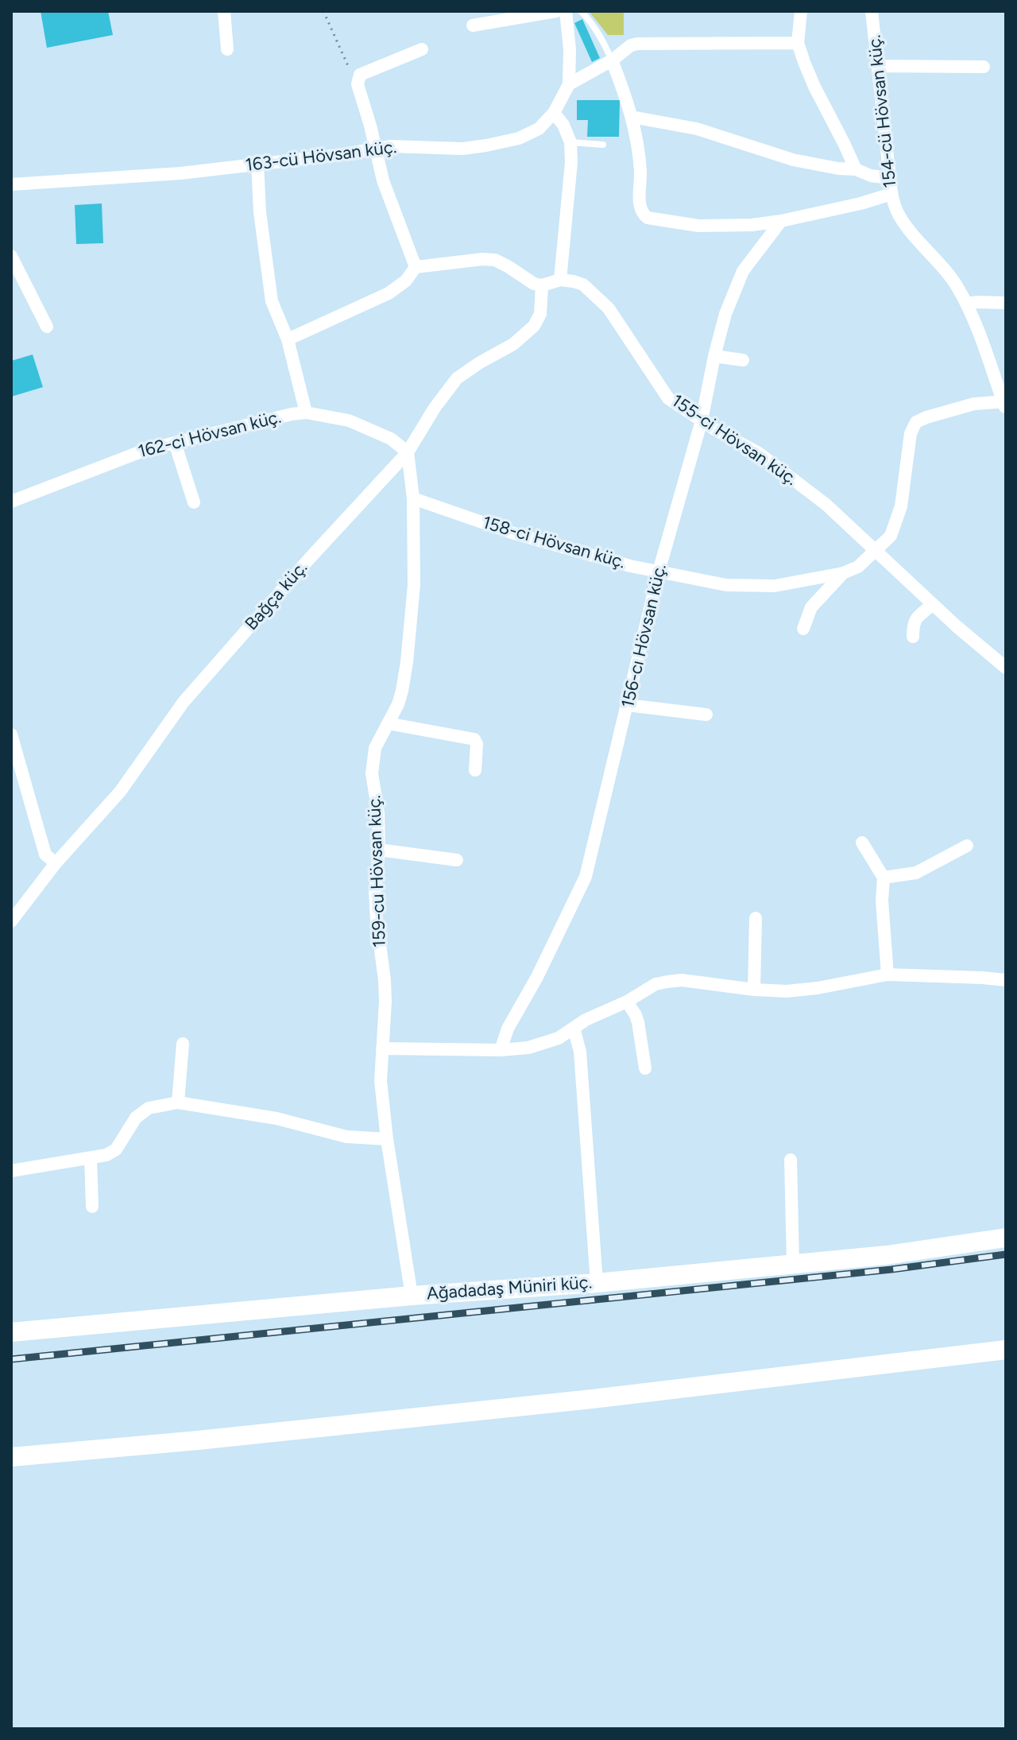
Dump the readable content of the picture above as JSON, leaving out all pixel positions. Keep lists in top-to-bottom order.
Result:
{
  "streets": {
    "street": [
      "154-cü Hövsan küç.",
      "163-cü Hövsan küç.",
      "162-ci Hövsan küç.",
      "155-ci Hövsan küç.",
      "158-ci Hövsan küç.",
      "Bağça küç.",
      "156-cı Hövsan küç.",
      "159-cu Hövsan küç.",
      "Ağadadaş Müniri küç."
    ]
  },
  "crossings": [
    ["154-cü Hövsan küç.", "158-ci Hövsan küç."],
    ["162-ci Hövsan küç.", "Bağça küç."],
    ["162-ci Hövsan küç.", "159-cu Hövsan küç."],
    ["155-ci Hövsan küç.", "158-ci Hövsan küç."],
    ["155-ci Hövsan küç.", "156-cı Hövsan küç."],
    ["158-ci Hövsan küç.", "156-cı Hövsan küç."],
    ["158-ci Hövsan küç.", "159-cu Hövsan küç."],
    ["Bağça küç.", "159-cu Hövsan küç."],
    ["159-cu Hövsan küç.", "Ağadadaş Müniri küç."]
  ]
}
